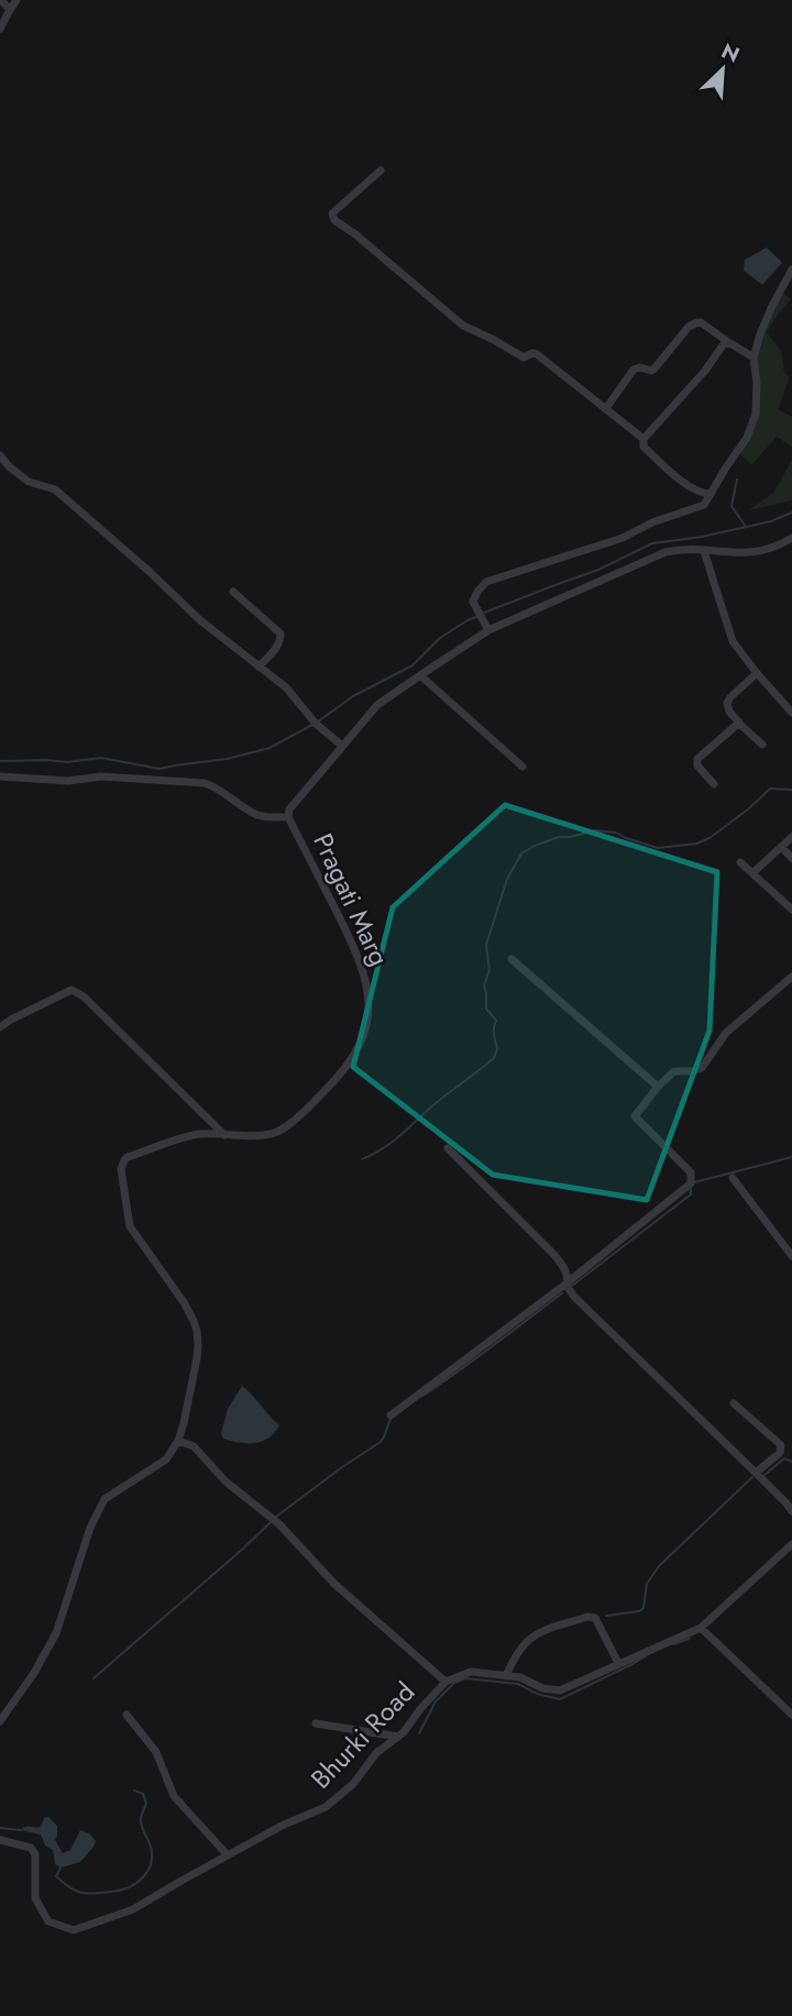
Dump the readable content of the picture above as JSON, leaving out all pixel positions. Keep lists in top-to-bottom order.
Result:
{
  "streets": {
    "street": ["Pragati Marg", "Bhurki Road"]
  },
  "north": "top right"
}
